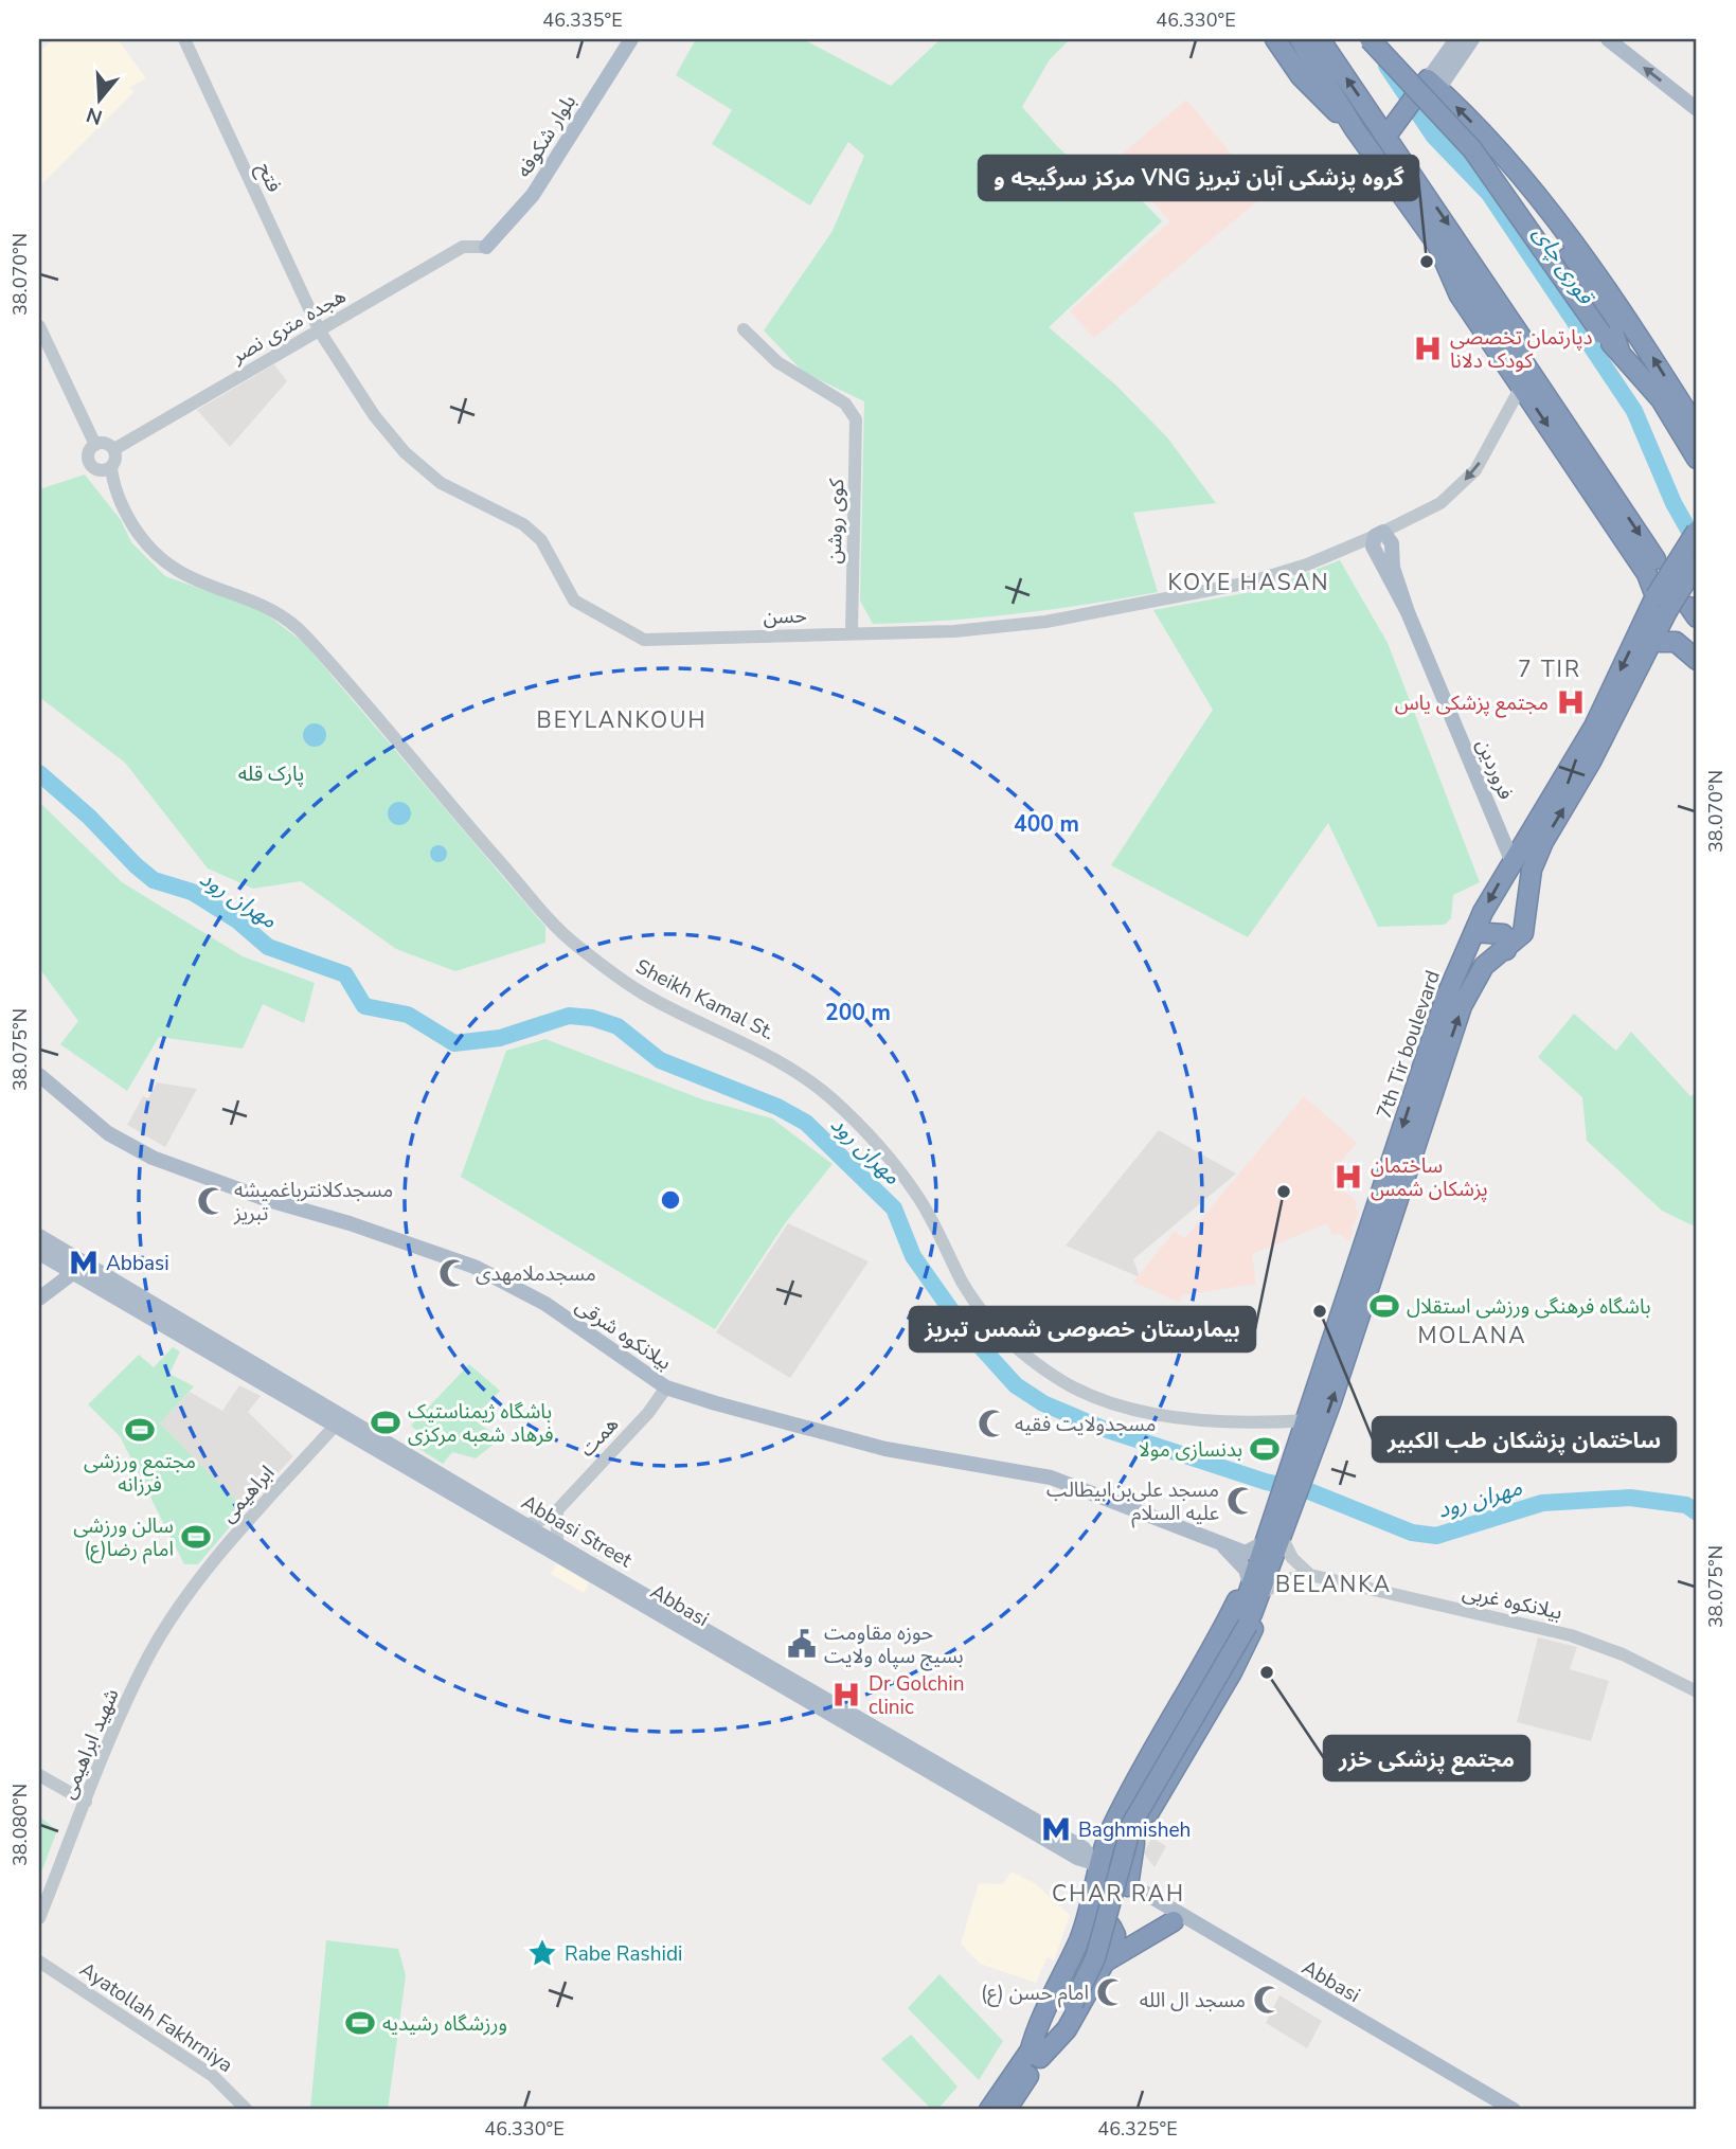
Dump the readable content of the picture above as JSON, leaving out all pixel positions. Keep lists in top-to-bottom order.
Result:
{
  "streets": {
    "highway": ["7th Tir boulevard"],
    "main road": [
      "بلوار شکوفه",
      "فروردین",
      "بیلانکوه شرقی",
      "Abbasi Street",
      "Abbasi"
    ],
    "street": [
      "فتح",
      "هجده متری نصر",
      "کوی روشن",
      "حسن",
      "Sheikh Kamal St.",
      "همت",
      "ابراهیمی",
      "بیلانکوه غربی",
      "شهید ابراهیمی",
      "Ayatollah Fakhrniya"
    ]
  },
  "crossings": [
    ["بلوار شکوفه", "هجده متری نصر"],
    ["فتح", "هجده متری نصر"],
    ["فتح", "حسن"],
    ["هجده متری نصر", "حسن"],
    ["هجده متری نصر", "Sheikh Kamal St."],
    ["کوی روشن", "حسن"],
    ["حسن", "فروردین"],
    ["فروردین", "7th Tir boulevard"],
    ["Sheikh Kamal St.", "7th Tir boulevard"],
    ["7th Tir boulevard", "بیلانکوه شرقی"],
    ["7th Tir boulevard", "بیلانکوه غربی"],
    ["بیلانکوه شرقی", "همت"],
    ["بیلانکوه شرقی", "بیلانکوه غربی"],
    ["همت", "Abbasi Street"],
    ["ابراهیمی", "شهید ابراهیمی"],
    ["Abbasi Street", "Abbasi"]
  ],
  "districts": [
    "KOYE HASAN",
    "7 TIR",
    "BEYLANKOUH",
    "MOLANA",
    "BELANKA",
    "CHAR RAH"
  ],
  "water": ["قوری چای", "مهران رود"],
  "parks": ["پارک قله"],
  "places": {
    "other": [
      "مرکز سرگیجه و VNG گروه پزشکی آبان تبریز",
      "بیمارستان خصوصی شمس تبریز",
      "ساختمان پزشکان طب الکبیر",
      "مجتمع پزشکی خزر"
    ],
    "hospital": [
      "دپارتمان تخصصی کودک دلانا",
      "مجتمع پزشکی یاس",
      "ساختمان پزشکان شمس",
      "Dr Golchin clinic"
    ],
    "mosque": [
      "مسجدکلانترباغمیشه تبریز",
      "مسجدملامهدی",
      "مسجدولایت فقیه",
      "مسجد علی‌بن‌ابیطالب علیه السلام",
      "امام حسن (ع)",
      "مسجد ال الله"
    ],
    "metro station": ["Abbasi", "Baghmisheh"],
    "sports": [
      "باشگاه فرهنگی ورزشی استقلال",
      "باشگاه ژیمناستیک فرهاد شعبه مرکزی",
      "مجتمع ورزشی فرزانه",
      "بدنسازی مولا",
      "سالن ورزشی امام رضا(ع)",
      "ورزشگاه رشیدیه"
    ],
    "public building": ["حوزه مقاومت بسیج سپاه ولایت"],
    "place": ["Rabe Rashidi"]
  },
  "north": "bottom",
  "coordinates": [
    "46.335°E",
    "46.330°E",
    "38.070°N",
    "38.075°N",
    "38.080°N",
    "46.325°E"
  ],
  "rings": ["400 m", "200 m"]
}
